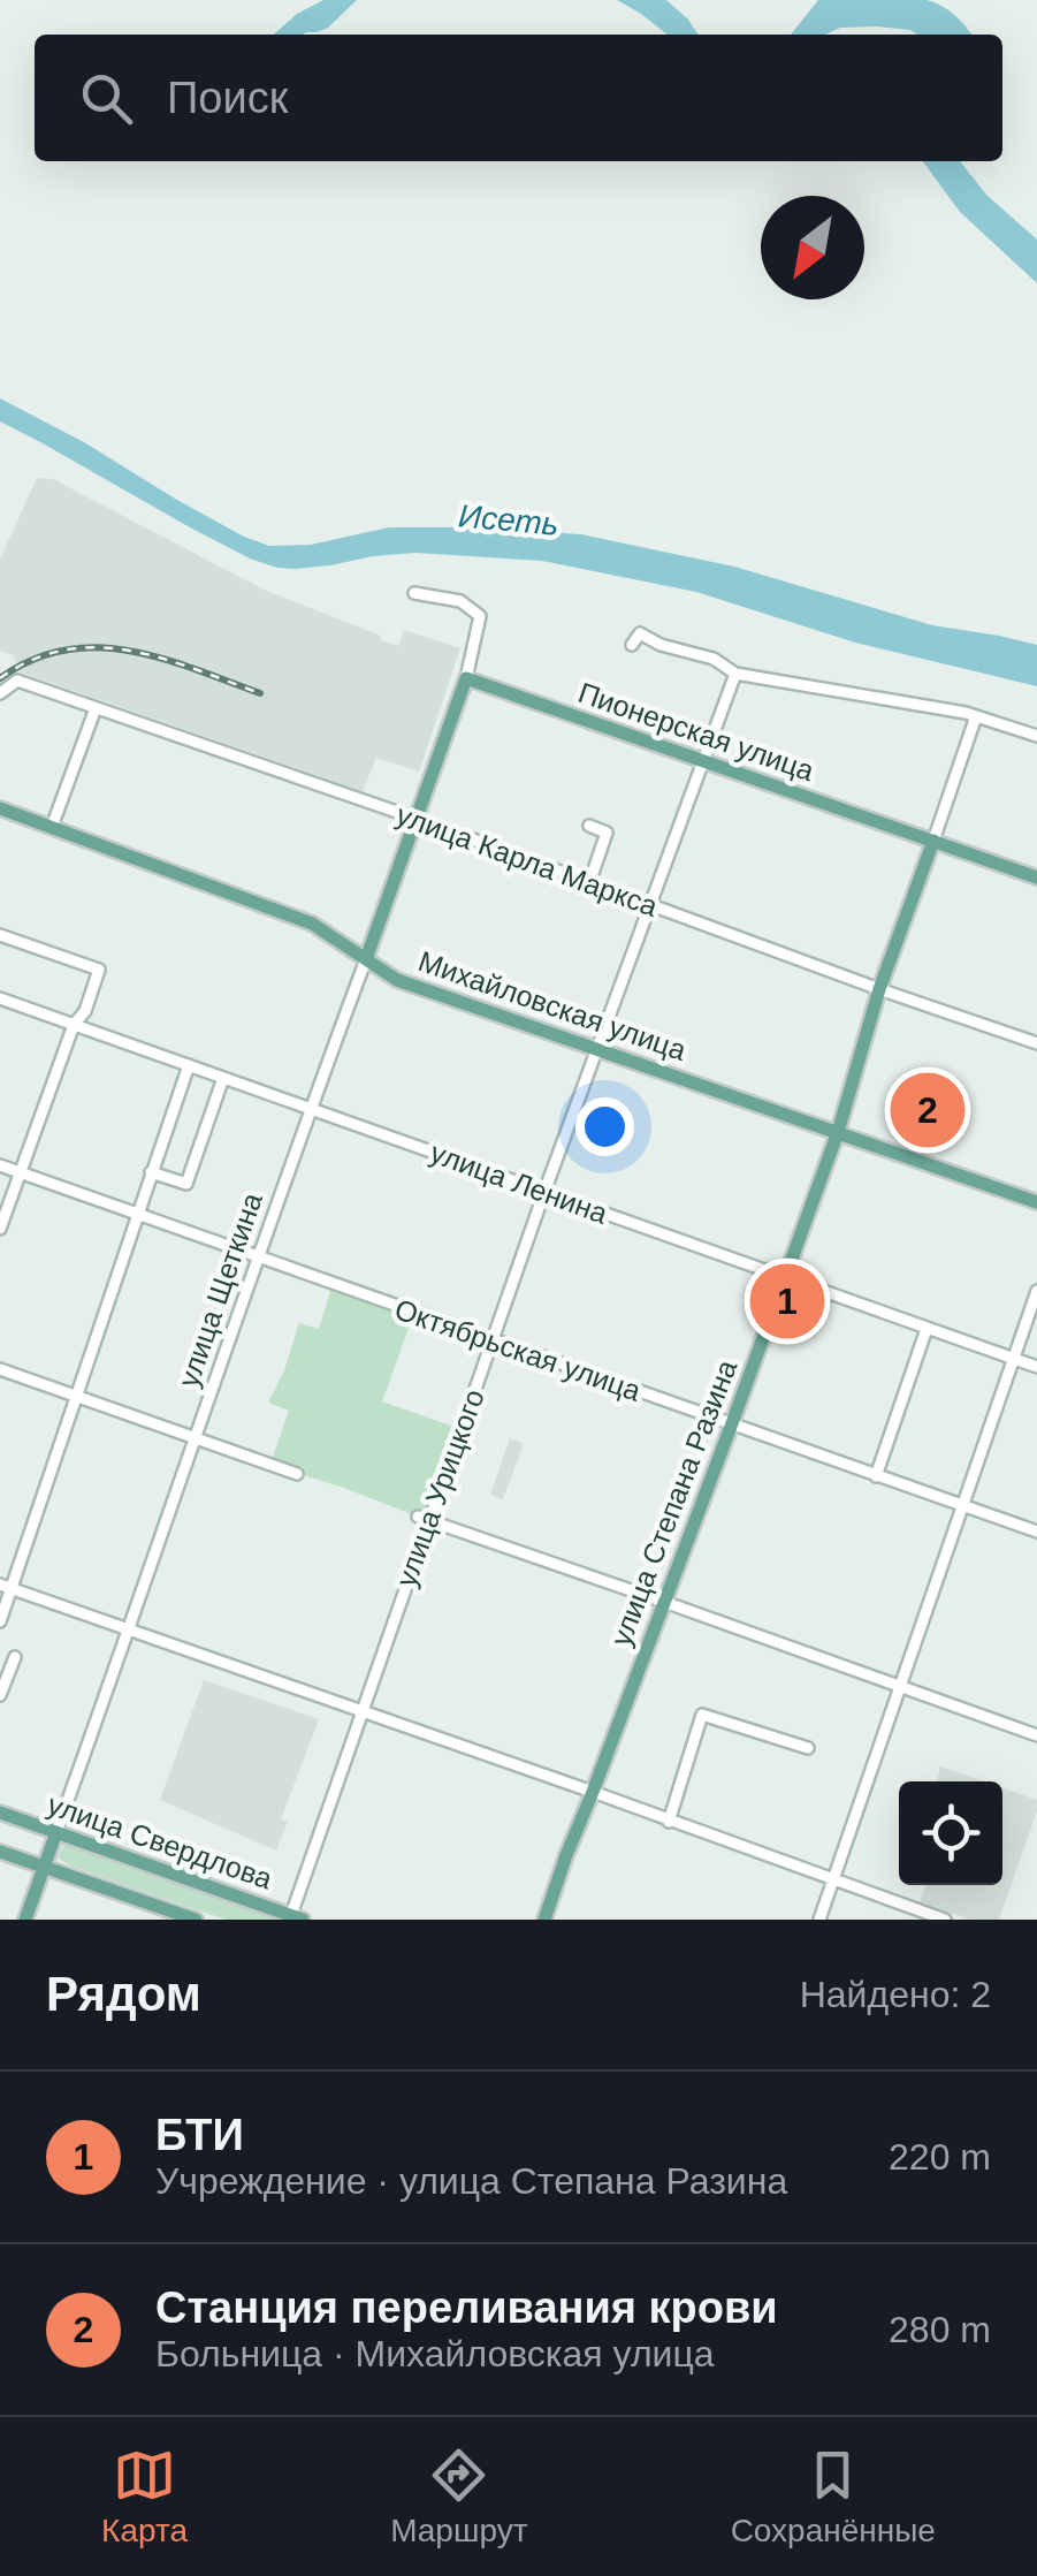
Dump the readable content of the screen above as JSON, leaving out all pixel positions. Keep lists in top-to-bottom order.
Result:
{
  "streets": {
    "main road": [
      "Пионерская улица",
      "Михайловская улица",
      "улица Щеткина",
      "улица Степана Разина",
      "улица Свердлова"
    ],
    "street": [
      "улица Карла Маркса",
      "улица Ленина",
      "Октябрьская улица",
      "улица Урицкого"
    ]
  },
  "crossings": [
    ["Пионерская улица", "улица Щеткина"],
    ["Пионерская улица", "улица Урицкого"],
    ["Пионерская улица", "улица Степана Разина"],
    ["улица Карла Маркса", "улица Щеткина"],
    ["улица Карла Маркса", "улица Урицкого"],
    ["улица Карла Маркса", "улица Степана Разина"],
    ["Михайловская улица", "улица Щеткина"],
    ["Михайловская улица", "улица Урицкого"],
    ["Михайловская улица", "улица Степана Разина"],
    ["улица Ленина", "улица Щеткина"],
    ["улица Ленина", "улица Урицкого"],
    ["улица Ленина", "улица Степана Разина"],
    ["улица Щеткина", "Октябрьская улица"],
    ["улица Щеткина", "улица Свердлова"],
    ["Октябрьская улица", "улица Урицкого"],
    ["Октябрьская улица", "улица Степана Разина"],
    ["улица Урицкого", "улица Свердлова"]
  ],
  "water": ["Исеть"],
  "north": "bottom left",
  "page": {
    "search": "Поиск",
    "pins": ["2", "1"],
    "heading": ["Рядом", "Найдено: 2"],
    "list": [
      {
        "mark": "1",
        "name": "БТИ",
        "note": "Учреждение · улица Степана Разина",
        "value": "220 m"
      },
      {
        "mark": "2",
        "name": "Станция переливания крови",
        "note": "Больница · Михайловская улица",
        "value": "280 m"
      }
    ],
    "nav": ["Карта", "Маршрут", "Сохранённые"]
  }
}
